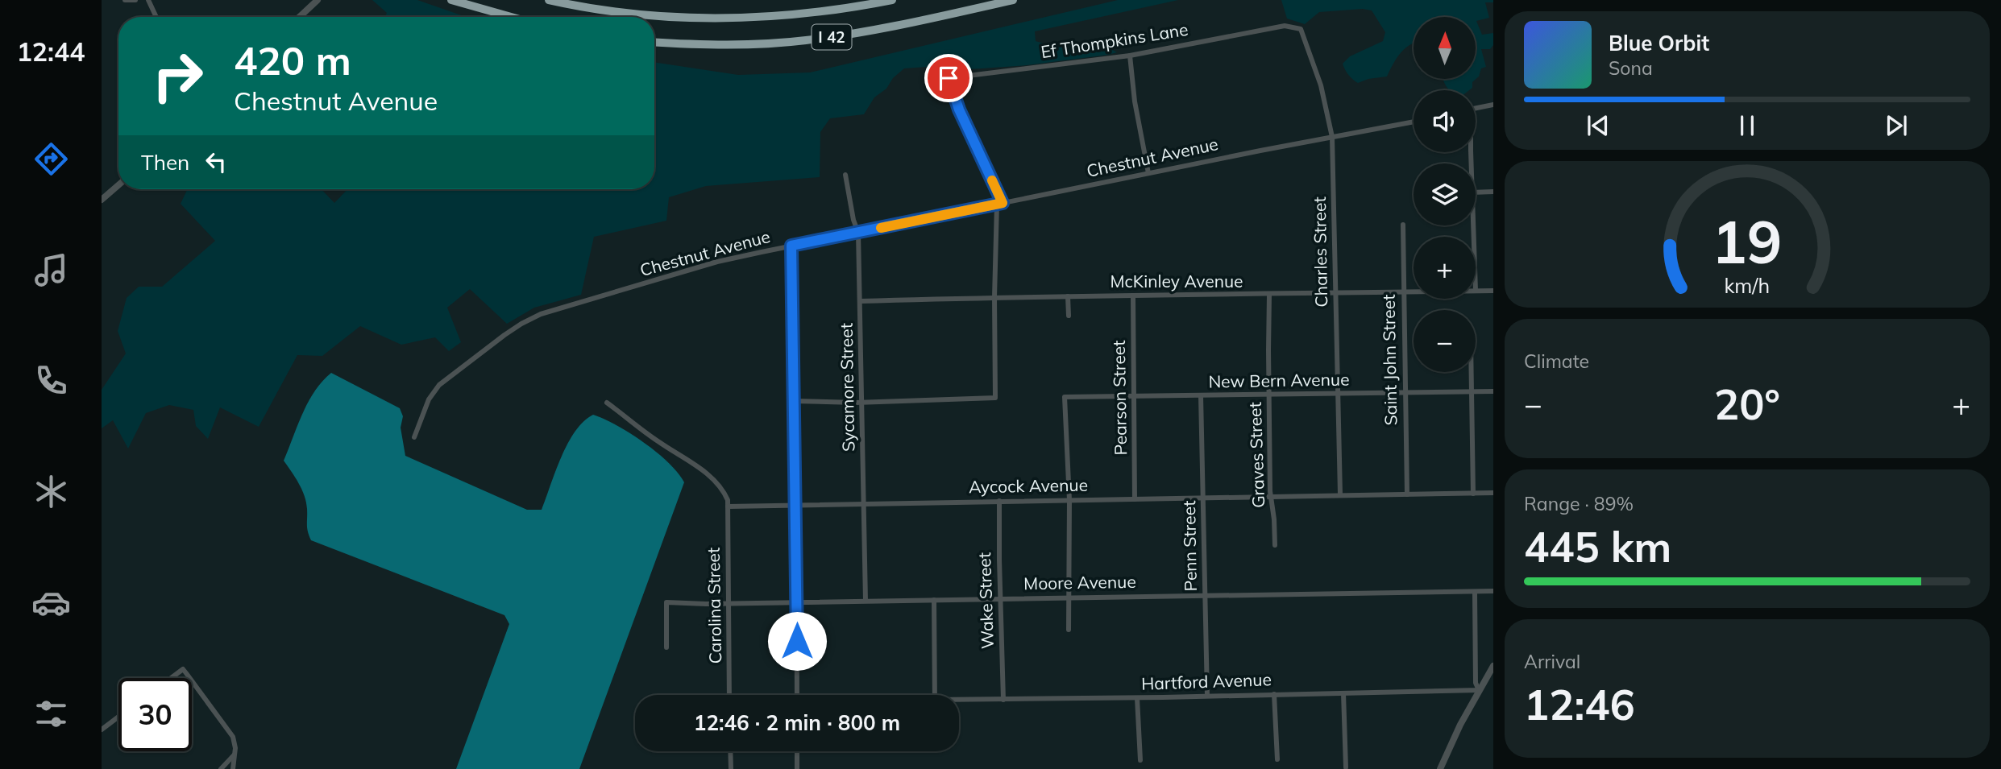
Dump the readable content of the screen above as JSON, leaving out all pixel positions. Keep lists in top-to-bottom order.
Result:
{
  "streets": {
    "highway": ["I 42"],
    "street": [
      "Ef Thompkins Lane",
      "Chestnut Avenue",
      "Charles Street",
      "McKinley Avenue",
      "Saint John Street",
      "New Bern Avenue",
      "Sycamore Street",
      "Pearson Street",
      "Graves Street",
      "Aycock Avenue",
      "Penn Street",
      "Moore Avenue",
      "Wake Street",
      "Carolina Street",
      "Hartford Avenue"
    ]
  },
  "crossings": [
    ["Ef Thompkins Lane", "Chestnut Avenue"],
    ["Ef Thompkins Lane", "Charles Street"],
    ["Chestnut Avenue", "Charles Street"],
    ["Chestnut Avenue", "Sycamore Street"],
    ["Charles Street", "McKinley Avenue"],
    ["Charles Street", "New Bern Avenue"],
    ["Charles Street", "Aycock Avenue"],
    ["McKinley Avenue", "Saint John Street"],
    ["McKinley Avenue", "Sycamore Street"],
    ["McKinley Avenue", "Pearson Street"],
    ["McKinley Avenue", "Graves Street"],
    ["Saint John Street", "New Bern Avenue"],
    ["Saint John Street", "Aycock Avenue"],
    ["New Bern Avenue", "Pearson Street"],
    ["New Bern Avenue", "Graves Street"],
    ["New Bern Avenue", "Aycock Avenue"],
    ["New Bern Avenue", "Penn Street"],
    ["Sycamore Street", "Aycock Avenue"],
    ["Sycamore Street", "Moore Avenue"],
    ["Pearson Street", "Aycock Avenue"],
    ["Graves Street", "Aycock Avenue"],
    ["Aycock Avenue", "Penn Street"],
    ["Aycock Avenue", "Wake Street"],
    ["Aycock Avenue", "Carolina Street"],
    ["Penn Street", "Moore Avenue"],
    ["Penn Street", "Hartford Avenue"],
    ["Moore Avenue", "Wake Street"],
    ["Moore Avenue", "Carolina Street"],
    ["Wake Street", "Hartford Avenue"]
  ],
  "north": "top",
  "page": {
    "tabs": "12:44",
    "map_buttons": ["+", "−"],
    "turn": ["420 m", "Chestnut Avenue"],
    "song": ["Blue Orbit", "Sona"],
    "then": "Then",
    "tile": [
      "Climate",
      ["Range · 89%", "445 km"],
      ["Arrival", "12:46"]
    ],
    "heat": ["−", "20°", "+"],
    "limit": "30",
    "trip": "12:46 · 2 min · 800 m",
    "gauge": ["19", "km/h"]
  }
}
